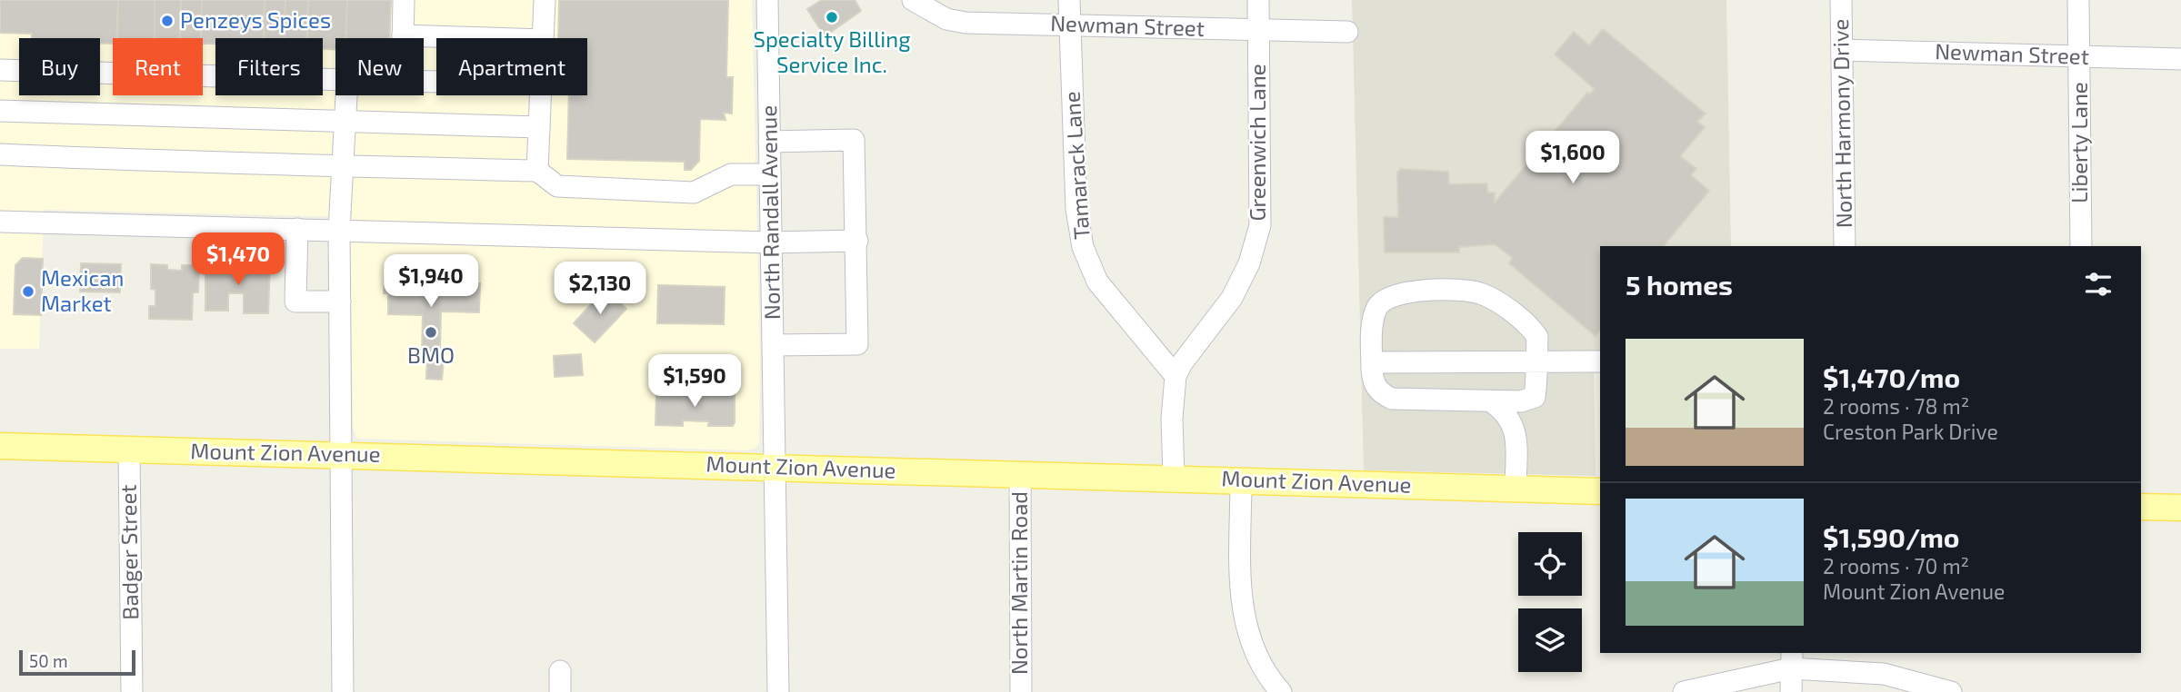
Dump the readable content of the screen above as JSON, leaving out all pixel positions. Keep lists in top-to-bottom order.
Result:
{
  "streets": {
    "main road": ["Mount Zion Avenue"],
    "street": [
      "Newman Street",
      "North Harmony Drive",
      "Greenwich Lane",
      "Liberty Lane",
      "Tamarack Lane",
      "North Randall Avenue",
      "Badger Street",
      "North Martin Road"
    ]
  },
  "crossings": [
    ["Newman Street", "North Harmony Drive"],
    ["Newman Street", "Greenwich Lane"],
    ["Newman Street", "Liberty Lane"],
    ["Newman Street", "Tamarack Lane"],
    ["Greenwich Lane", "Tamarack Lane"],
    ["North Randall Avenue", "Mount Zion Avenue"],
    ["Mount Zion Avenue", "Badger Street"],
    ["Mount Zion Avenue", "North Martin Road"]
  ],
  "places": [
    "Specialty Billing Service Inc.",
    "Penzeys Spices",
    "Mexican Market",
    "BMO"
  ],
  "scale_bar": "50 m",
  "page": {
    "chip": [
      "Buy",
      "Rent",
      "Filters",
      "New",
      "Apartment"
    ],
    "price": [
      "$1,600",
      "$1,470",
      "$1,940",
      "$2,130",
      "$1,590"
    ],
    "heading": "5 homes",
    "list": [
      {
        "name": "$1,470/mo",
        "note": "2 rooms · 78 m² · Creston Park Drive"
      },
      {
        "name": "$1,590/mo",
        "note": "2 rooms · 70 m² · Mount Zion Avenue"
      }
    ],
    "scale": "50 m"
  }
}
